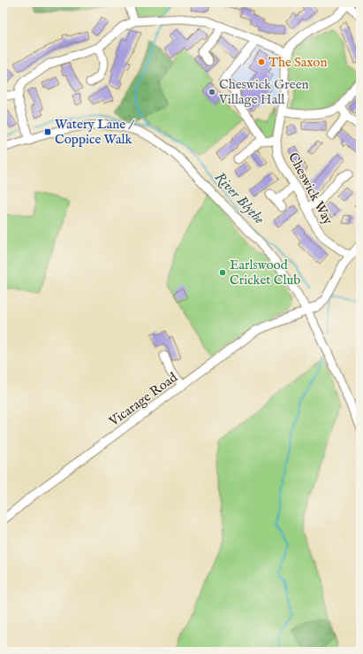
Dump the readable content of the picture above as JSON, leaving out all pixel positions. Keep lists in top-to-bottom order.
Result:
{
  "streets": {
    "street": ["Cheswick Way", "Vicarage Road"]
  },
  "crossings": [
    ["Cheswick Way", "Vicarage Road"]
  ],
  "water": ["River Blythe"],
  "places": {
    "other": ["The Saxon", "Cheswick Green Village Hall", "Earlswood Cricket Club"],
    "transit": ["Watery Lane / Coppice Walk"]
  }
}
